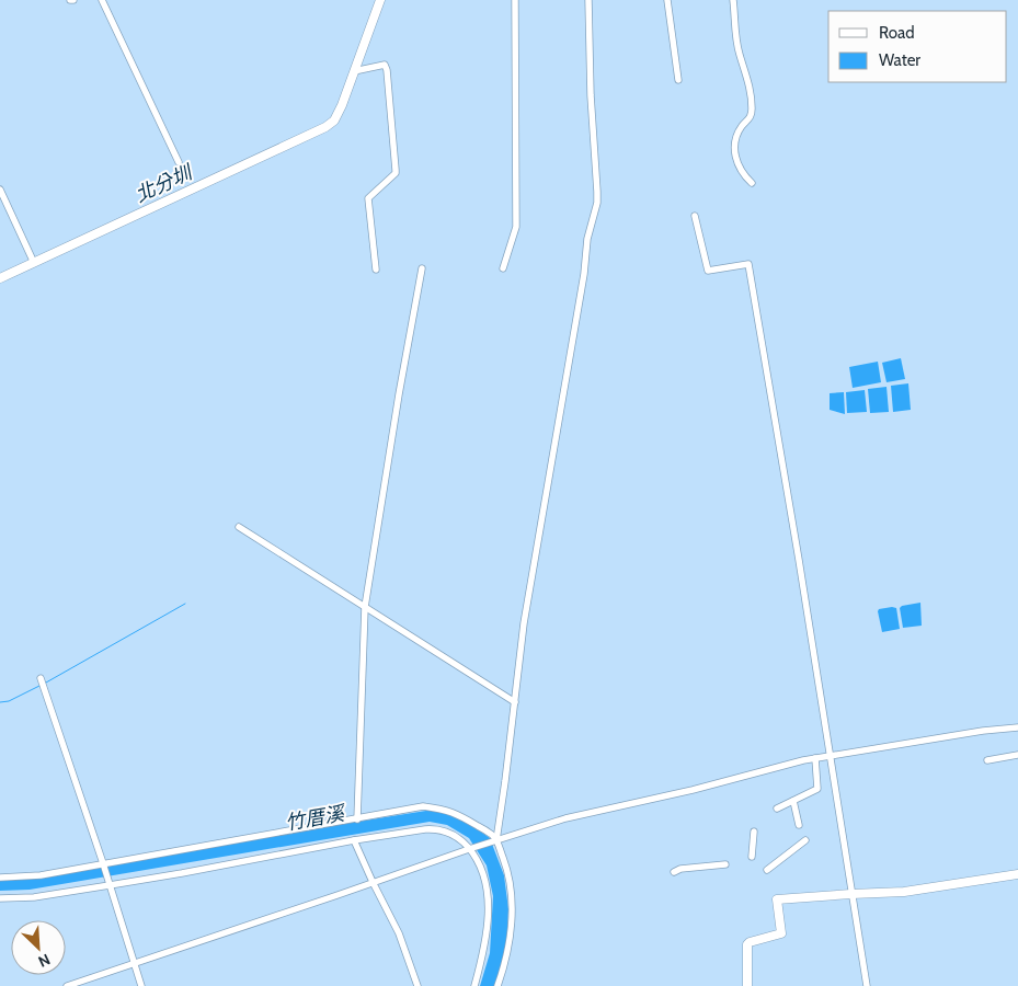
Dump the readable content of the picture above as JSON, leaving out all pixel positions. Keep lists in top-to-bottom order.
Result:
{
  "water": ["北分圳", "竹厝溪"],
  "legend": ["Road", "Water"],
  "north": "bottom right"
}
